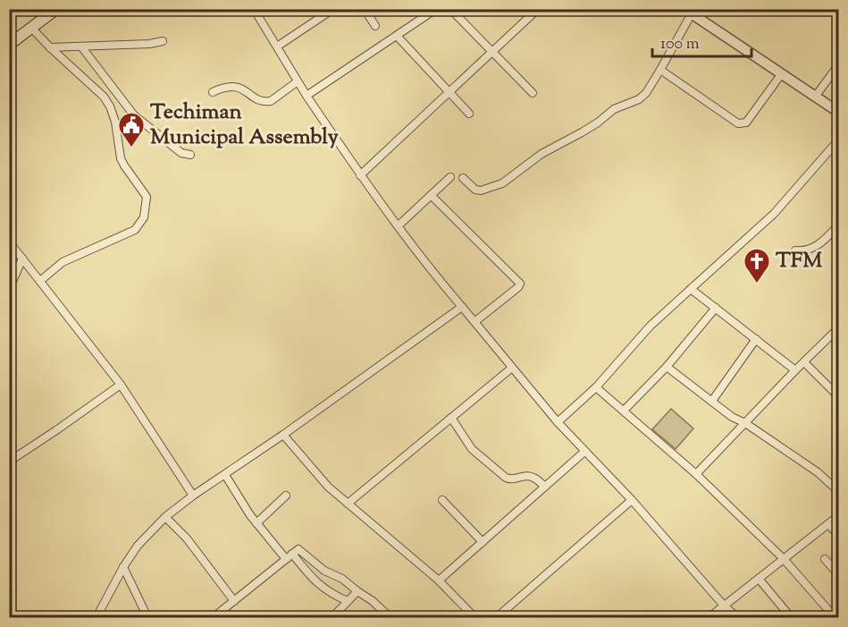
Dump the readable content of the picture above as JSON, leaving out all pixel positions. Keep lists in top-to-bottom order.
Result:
{
  "places": {
    "public building": ["Techiman Municipal Assembly"],
    "church": ["TFM"]
  },
  "scale_bar": "100 m"
}
